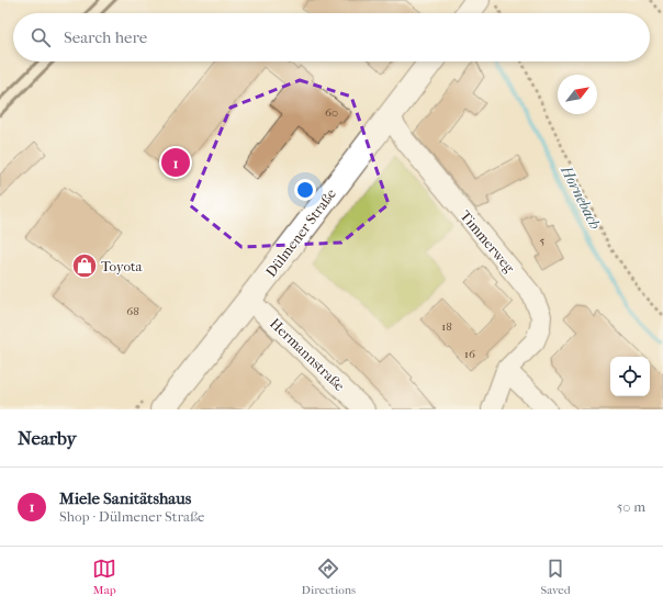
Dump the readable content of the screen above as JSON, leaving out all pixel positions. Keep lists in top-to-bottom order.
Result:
{
  "streets": {
    "street": ["Dülmener Straße", "Timmerweg", "Hermannstraße"]
  },
  "crossings": [
    ["Dülmener Straße", "Timmerweg"],
    ["Dülmener Straße", "Hermannstraße"]
  ],
  "water": ["Hornebach"],
  "places": {
    "shop": ["Toyota"]
  },
  "house_numbers": [
    "60",
    "5",
    "68",
    "18",
    "16"
  ],
  "north": "top right",
  "page": {
    "search": "Search here",
    "pins": "1",
    "heading": "Nearby",
    "list": [
      {
        "mark": "1",
        "name": "Miele Sanitätshaus",
        "note": "Shop · Dülmener Straße",
        "value": "50 m"
      }
    ],
    "nav": ["Map", "Directions", "Saved"]
  }
}
